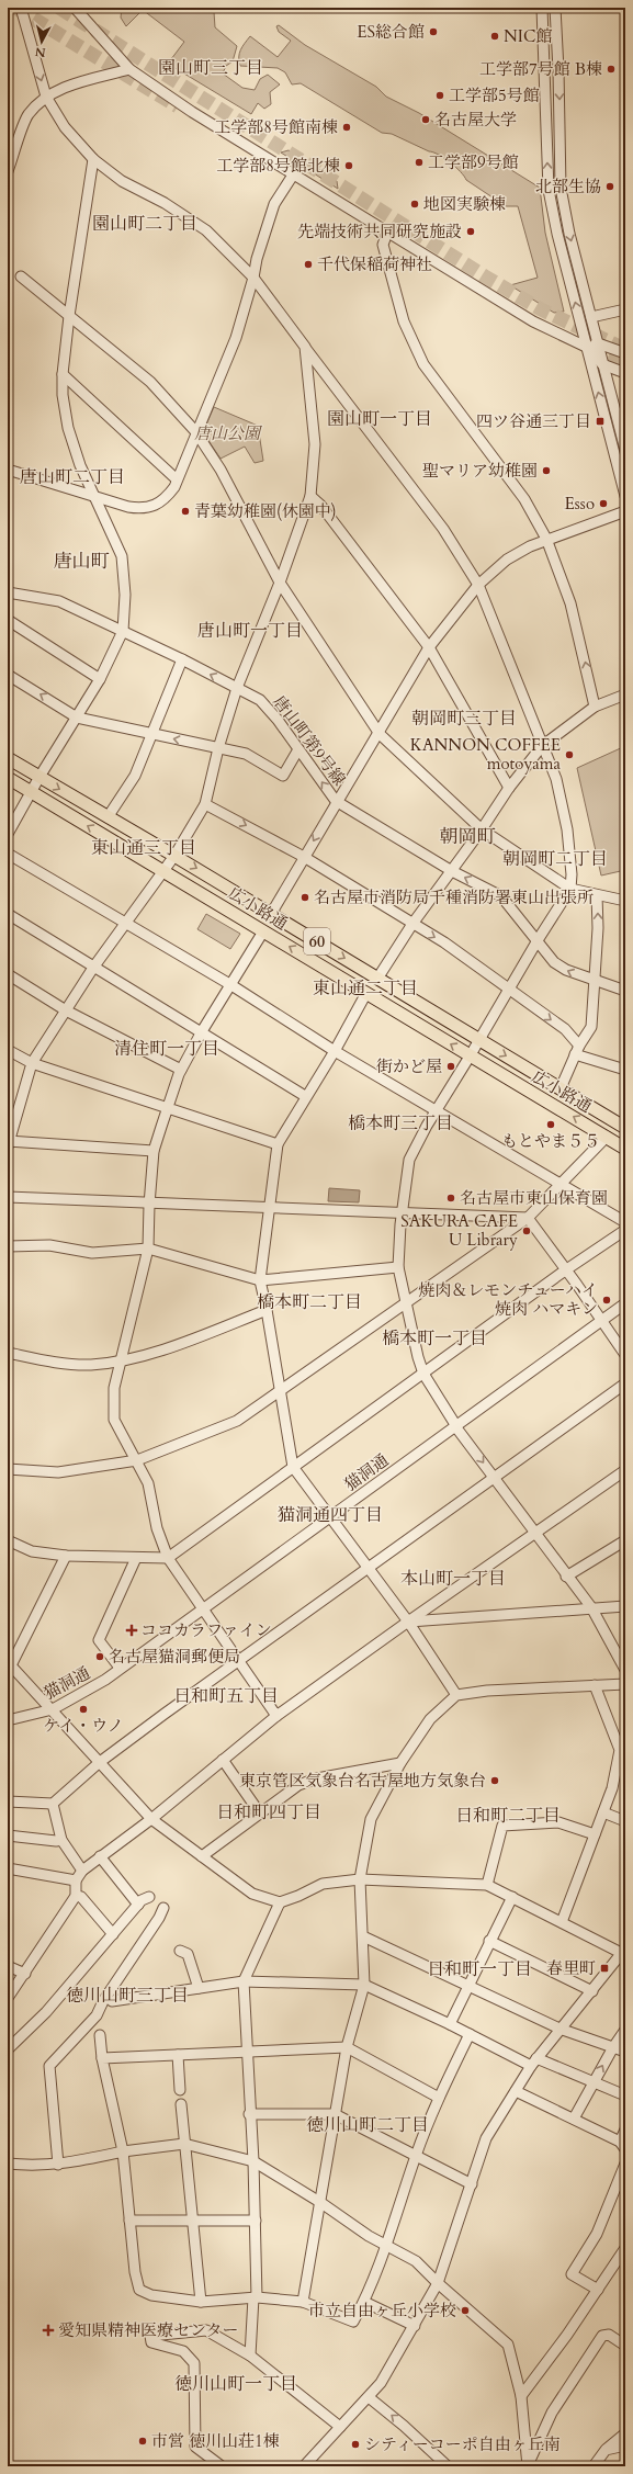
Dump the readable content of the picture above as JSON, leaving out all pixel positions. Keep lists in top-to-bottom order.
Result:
{
  "streets": {
    "main road": ["広小路通", "60"],
    "street": ["唐山町第9号線", "猫洞通"]
  },
  "districts": [
    "園山町三丁目",
    "園山町二丁目",
    "園山町一丁目",
    "唐山町二丁目",
    "唐山町",
    "唐山町一丁目",
    "朝岡町三丁目",
    "朝岡町",
    "東山通三丁目",
    "朝岡町二丁目",
    "東山通二丁目",
    "清住町一丁目",
    "橋本町三丁目",
    "橋本町二丁目",
    "橋本町一丁目",
    "猫洞通四丁目",
    "本山町一丁目",
    "日和町五丁目",
    "日和町四丁目",
    "日和町二丁目",
    "日和町一丁目",
    "徳川山町三丁目",
    "徳川山町二丁目",
    "徳川山町一丁目"
  ],
  "parks": ["唐山公園"],
  "places": {
    "other": [
      "ES総合館",
      "NIC館",
      "工学部7号館 B棟",
      "工学部5号館",
      "名古屋大学",
      "工学部8号館南棟",
      "工学部9号館",
      "工学部8号館北棟",
      "北部生協",
      "地図実験棟",
      "先端技術共同研究施設",
      "千代保稲荷神社",
      "聖マリア幼稚園",
      "Esso",
      "青葉幼稚園(休園中)",
      "KANNON COFFEE motoyama",
      "名古屋市消防局千種消防署東山出張所",
      "街かど屋",
      "もとやま５５",
      "名古屋市東山保育園",
      "SAKURA CAFE U Library",
      "焼肉＆レモンチューハイ 焼肉 ハマキン",
      "名古屋猫洞郵便局",
      "ケイ・ウノ",
      "東京管区気象台名古屋地方気象台",
      "市立自由ヶ丘小学校",
      "市営 徳川山荘1棟",
      "シティーコーポ自由ヶ丘南"
    ],
    "transit": ["四ツ谷通三丁目", "春里町"],
    "health": ["ココカラファイン", "愛知県精神医療センター"]
  },
  "north": "bottom"
}
